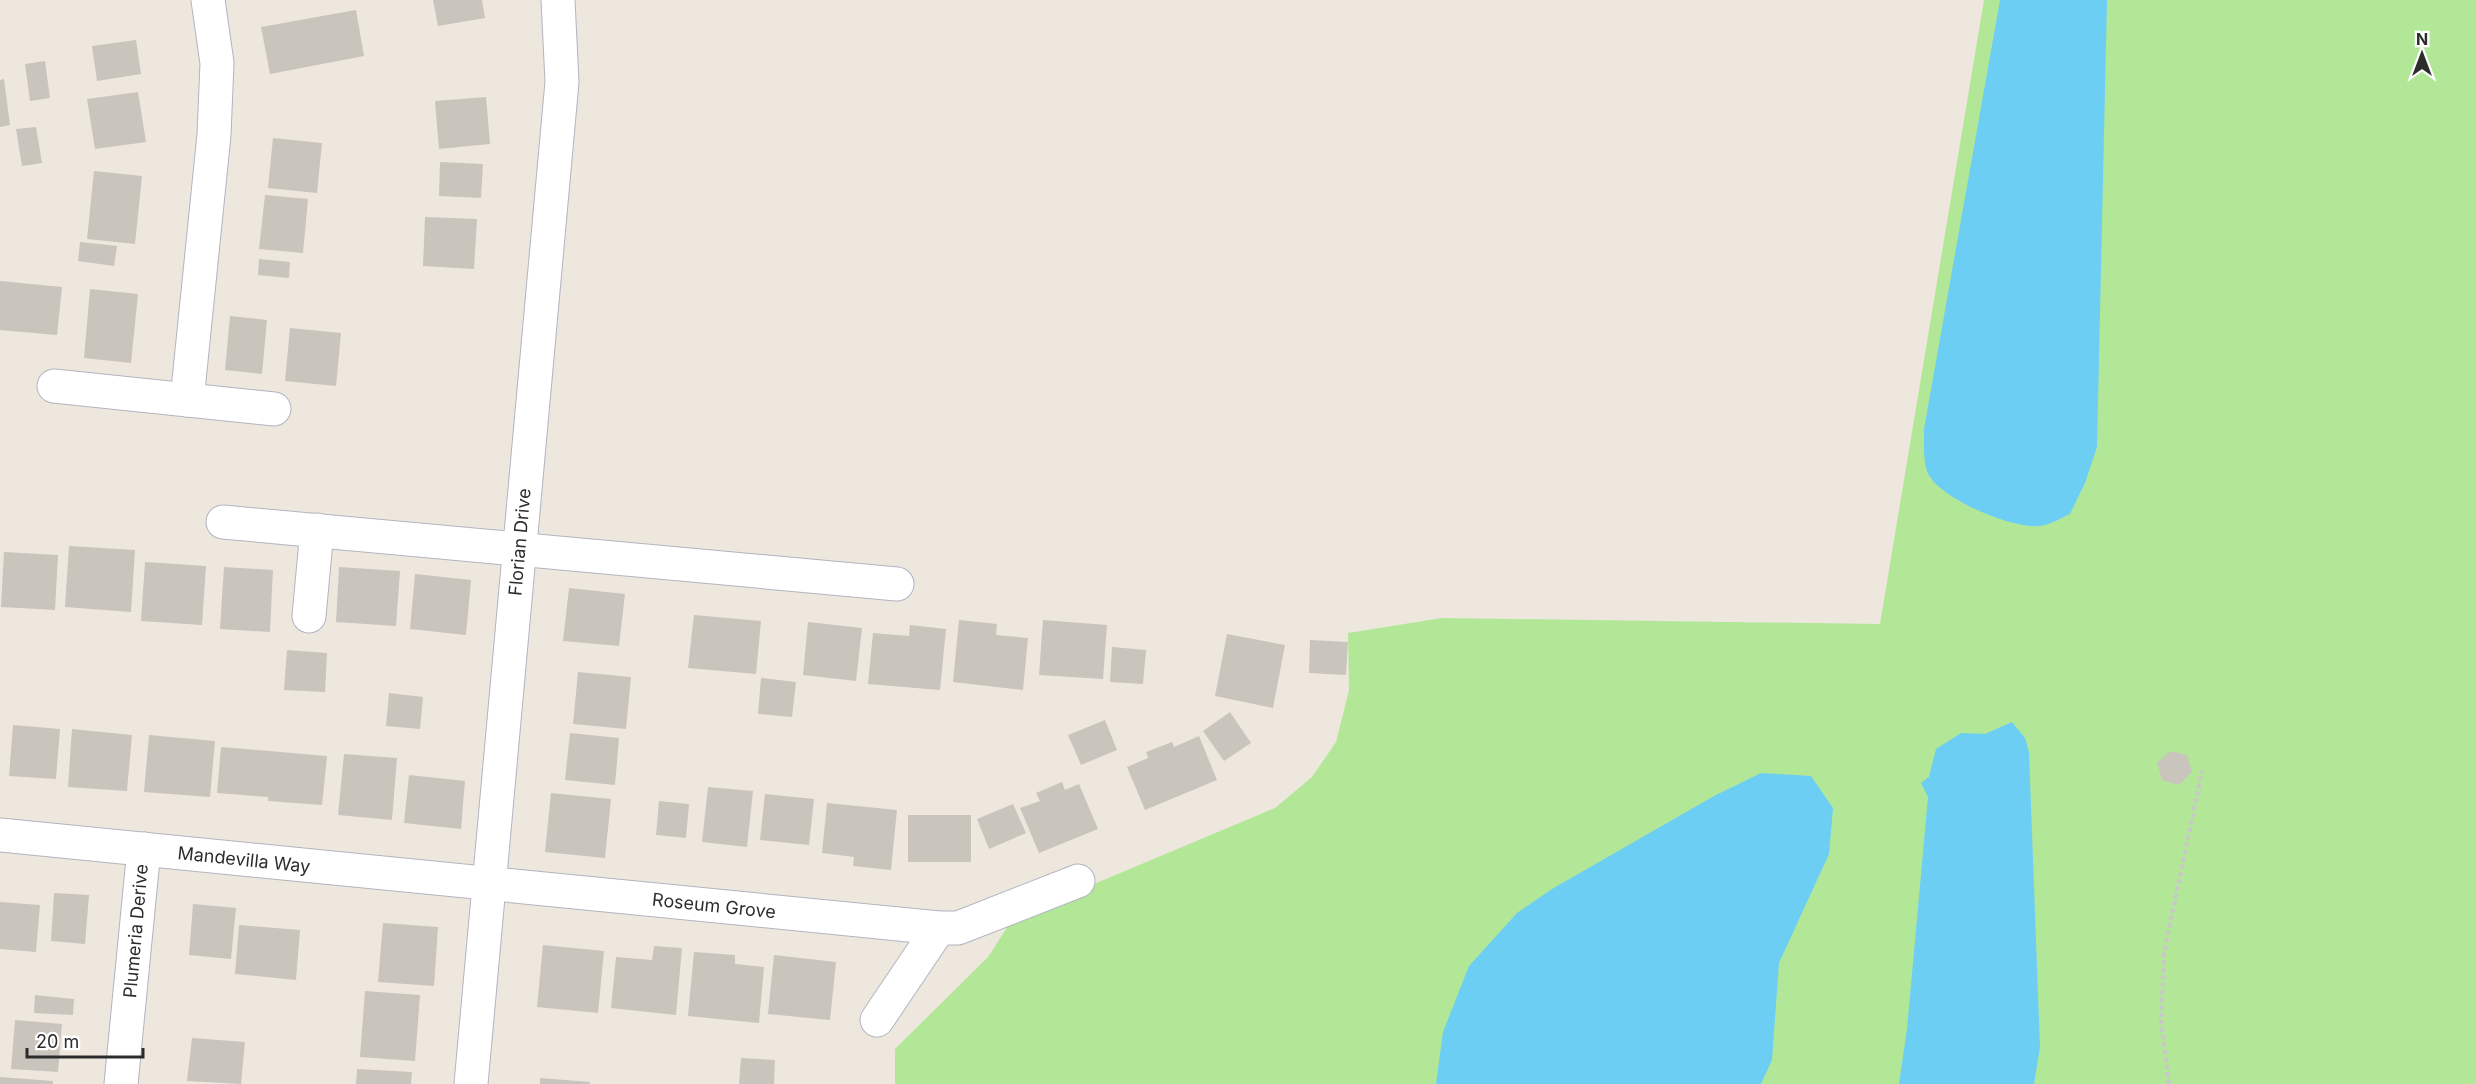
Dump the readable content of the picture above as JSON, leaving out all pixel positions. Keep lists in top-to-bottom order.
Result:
{
  "streets": {
    "street": [
      "Florian Drive",
      "Mandevilla Way",
      "Roseum Grove",
      "Plumeria Derive"
    ]
  },
  "crossings": [
    ["Florian Drive", "Mandevilla Way"],
    ["Florian Drive", "Roseum Grove"],
    ["Mandevilla Way", "Roseum Grove"],
    ["Mandevilla Way", "Plumeria Derive"]
  ],
  "scale_bar": "20 m",
  "north": "top"
}
